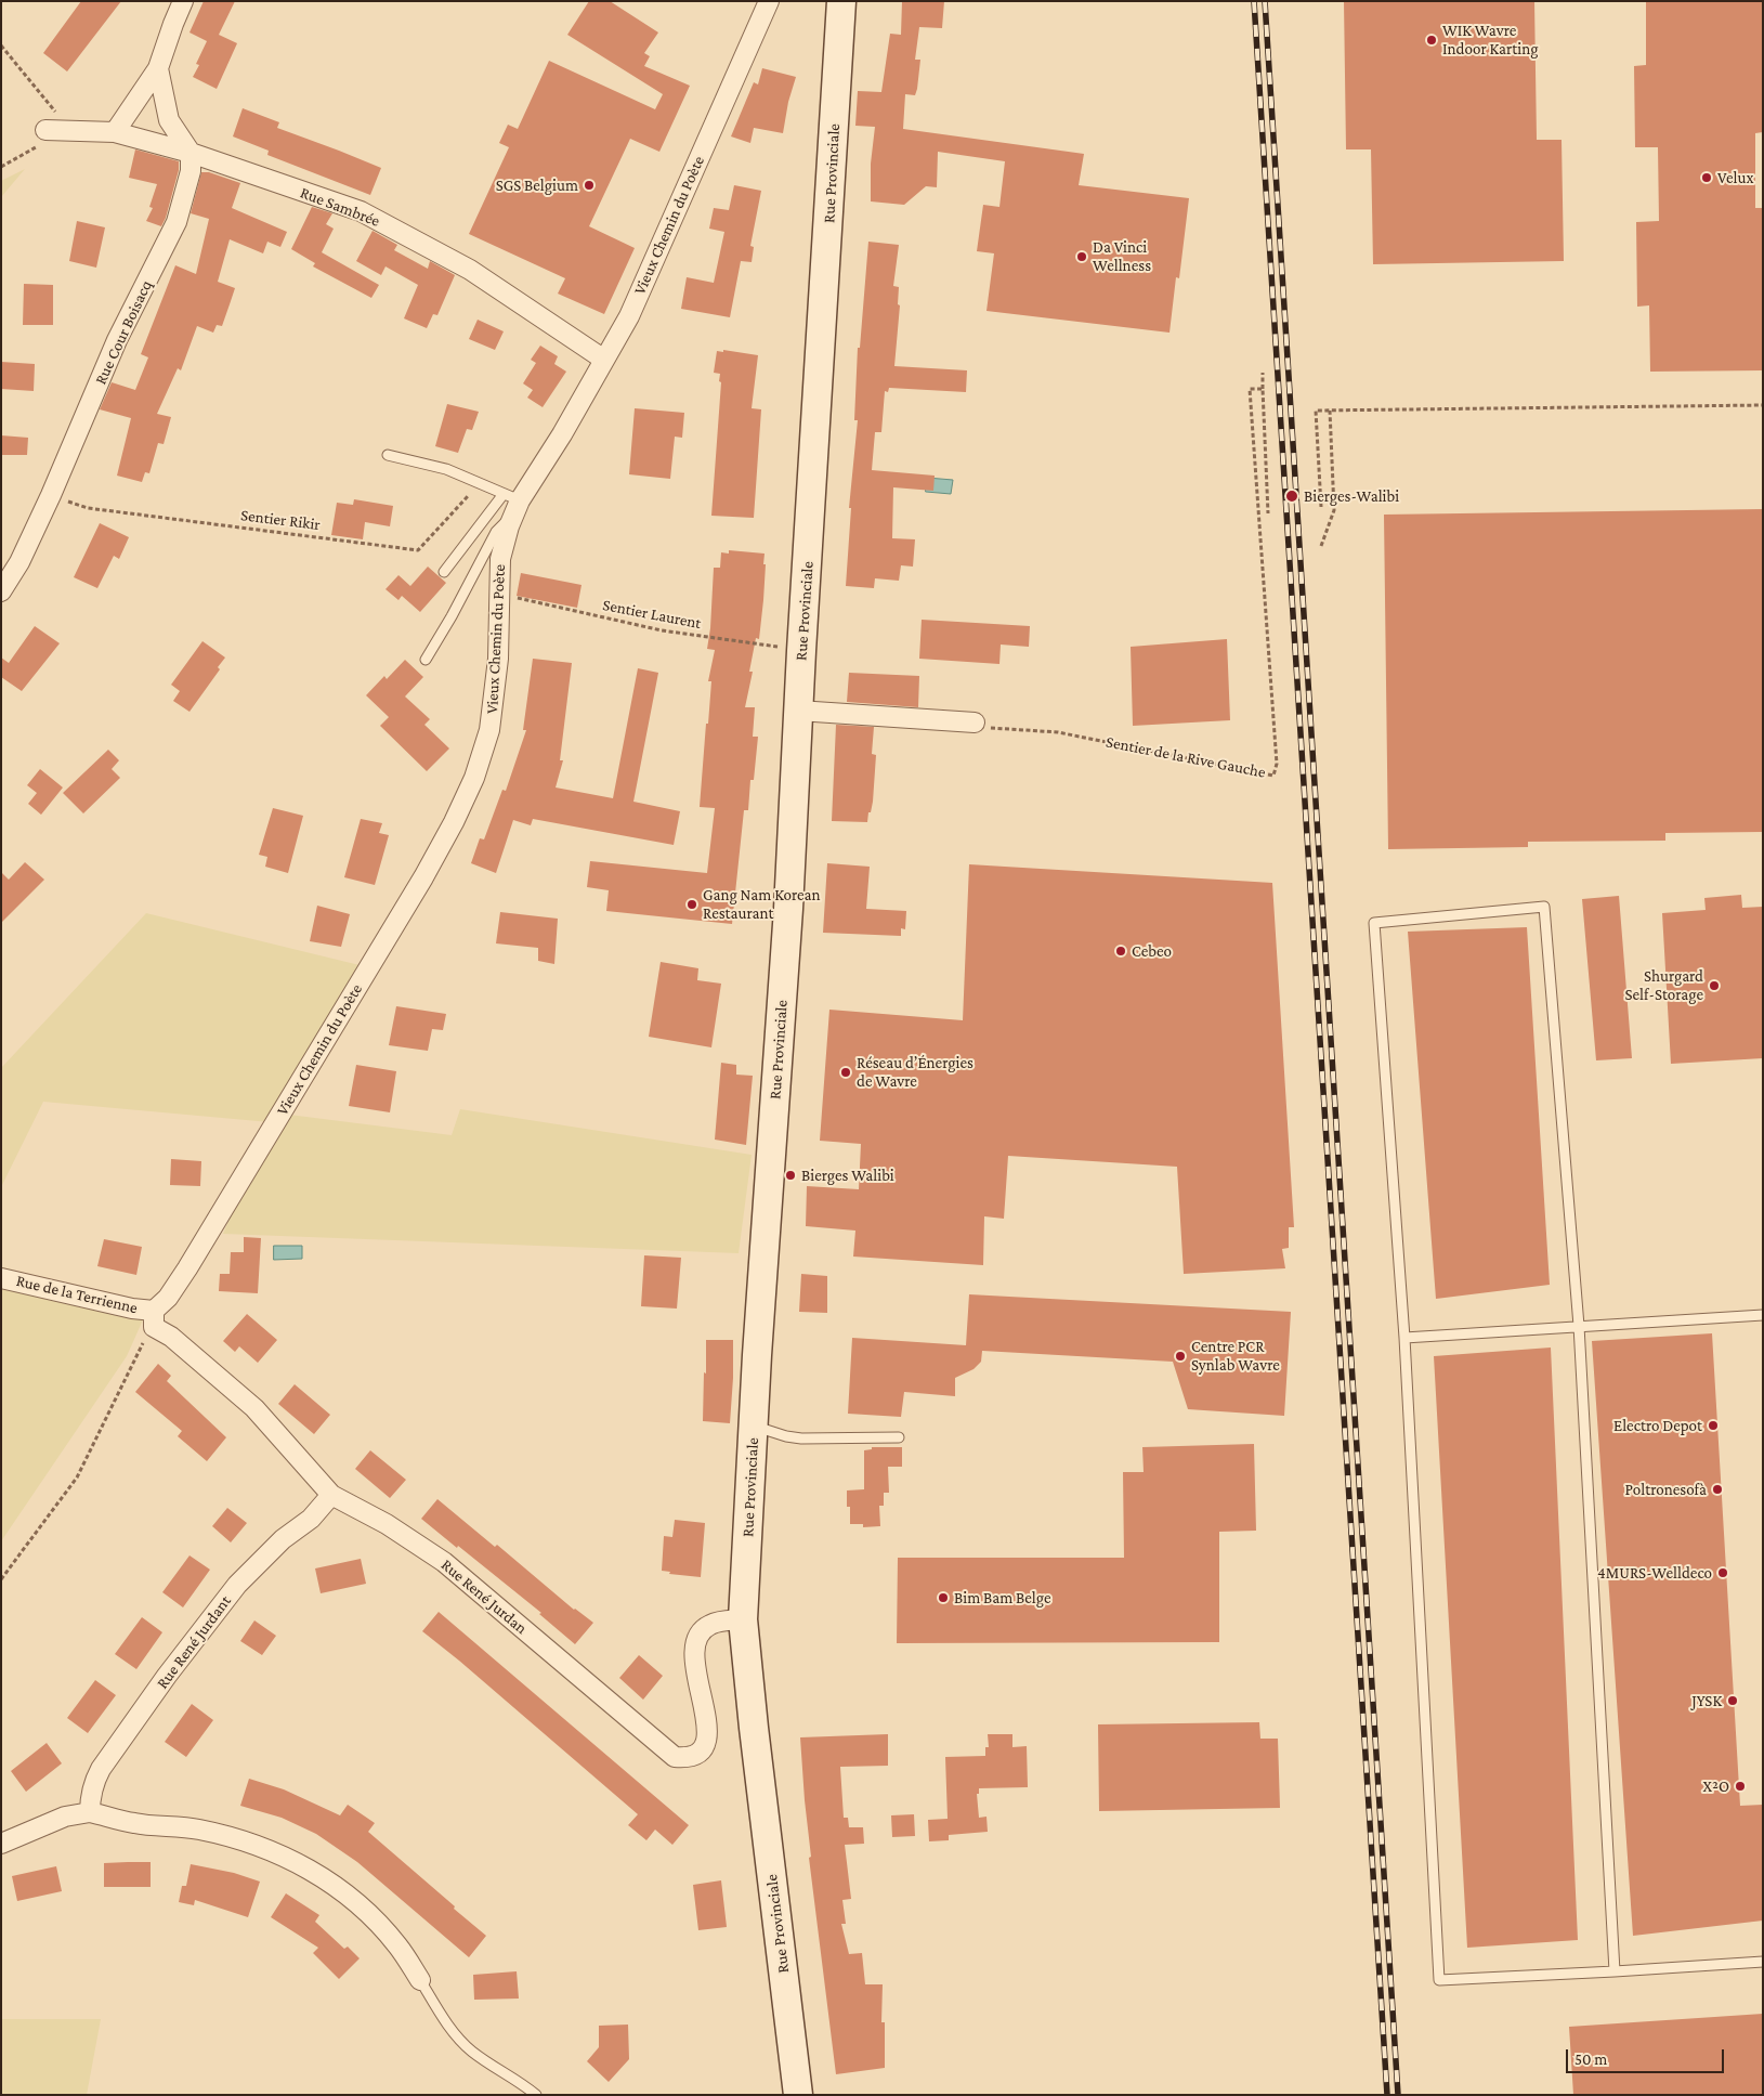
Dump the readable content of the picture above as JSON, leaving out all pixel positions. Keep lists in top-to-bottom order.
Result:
{
  "streets": {
    "main road": ["Rue Provinciale"],
    "street": [
      "Rue Sambrée",
      "Vieux Chemin du Poète",
      "Rue Cour Boisacq",
      "Rue de la Terrienne",
      "Rue René Jurdan",
      "Rue René Jurdant"
    ],
    "path": ["Sentier Rikir", "Sentier Laurent", "Sentier de la Rive Gauche"]
  },
  "crossings": [
    ["Rue Provinciale", "Sentier Laurent"],
    ["Rue Provinciale", "Rue René Jurdan"],
    ["Rue Sambrée", "Vieux Chemin du Poète"],
    ["Rue Sambrée", "Rue Cour Boisacq"],
    ["Vieux Chemin du Poète", "Sentier Laurent"],
    ["Vieux Chemin du Poète", "Rue de la Terrienne"],
    ["Vieux Chemin du Poète", "Rue René Jurdan"],
    ["Rue Cour Boisacq", "Sentier Rikir"],
    ["Rue de la Terrienne", "Rue René Jurdan"],
    ["Rue René Jurdan", "Rue René Jurdant"]
  ],
  "places": [
    "WIK Wavre Indoor Karting",
    "Velux",
    "SGS Belgium",
    "Da Vinci Wellness",
    "Bierges-Walibi",
    "Gang Nam Korean Restaurant",
    "Cebeo",
    "Shurgard Self-Storage",
    "Réseau d’Énergies de Wavre",
    "Bierges Walibi",
    "Centre PCR Synlab Wavre",
    "Electro Depot",
    "Poltronesofà",
    "4MURS-Welldeco",
    "Bim Bam Belge",
    "JYSK",
    "X²O"
  ],
  "scale_bar": "50 m"
}
